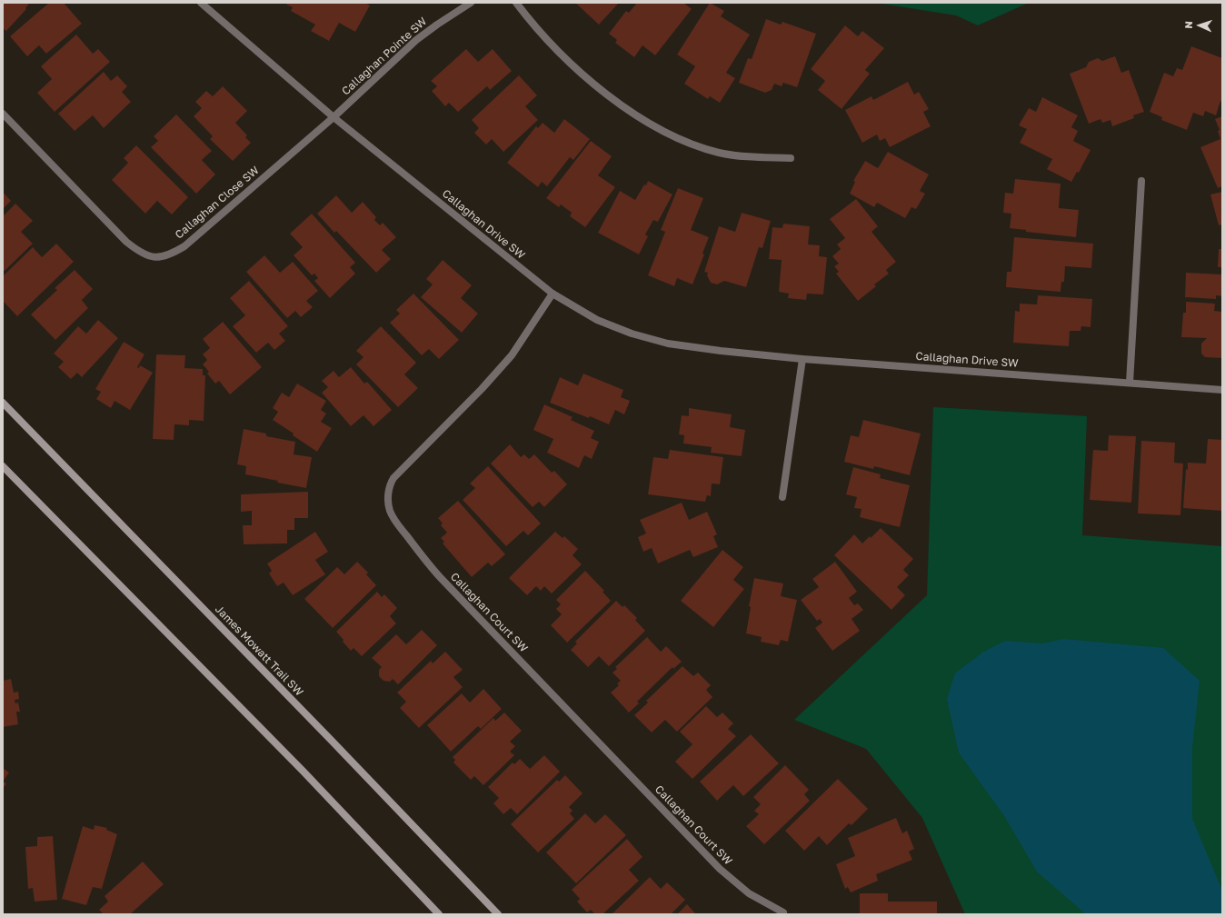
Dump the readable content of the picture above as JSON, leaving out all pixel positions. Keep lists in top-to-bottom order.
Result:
{
  "streets": {
    "main road": ["James Mowatt Trail SW"],
    "street": [
      "Callaghan Pointe SW",
      "Callaghan Close SW",
      "Callaghan Drive SW",
      "Callaghan Court SW"
    ]
  },
  "crossings": [
    ["Callaghan Pointe SW", "Callaghan Close SW"],
    ["Callaghan Pointe SW", "Callaghan Drive SW"],
    ["Callaghan Close SW", "Callaghan Drive SW"],
    ["Callaghan Drive SW", "Callaghan Court SW"]
  ],
  "north": "left"
}
